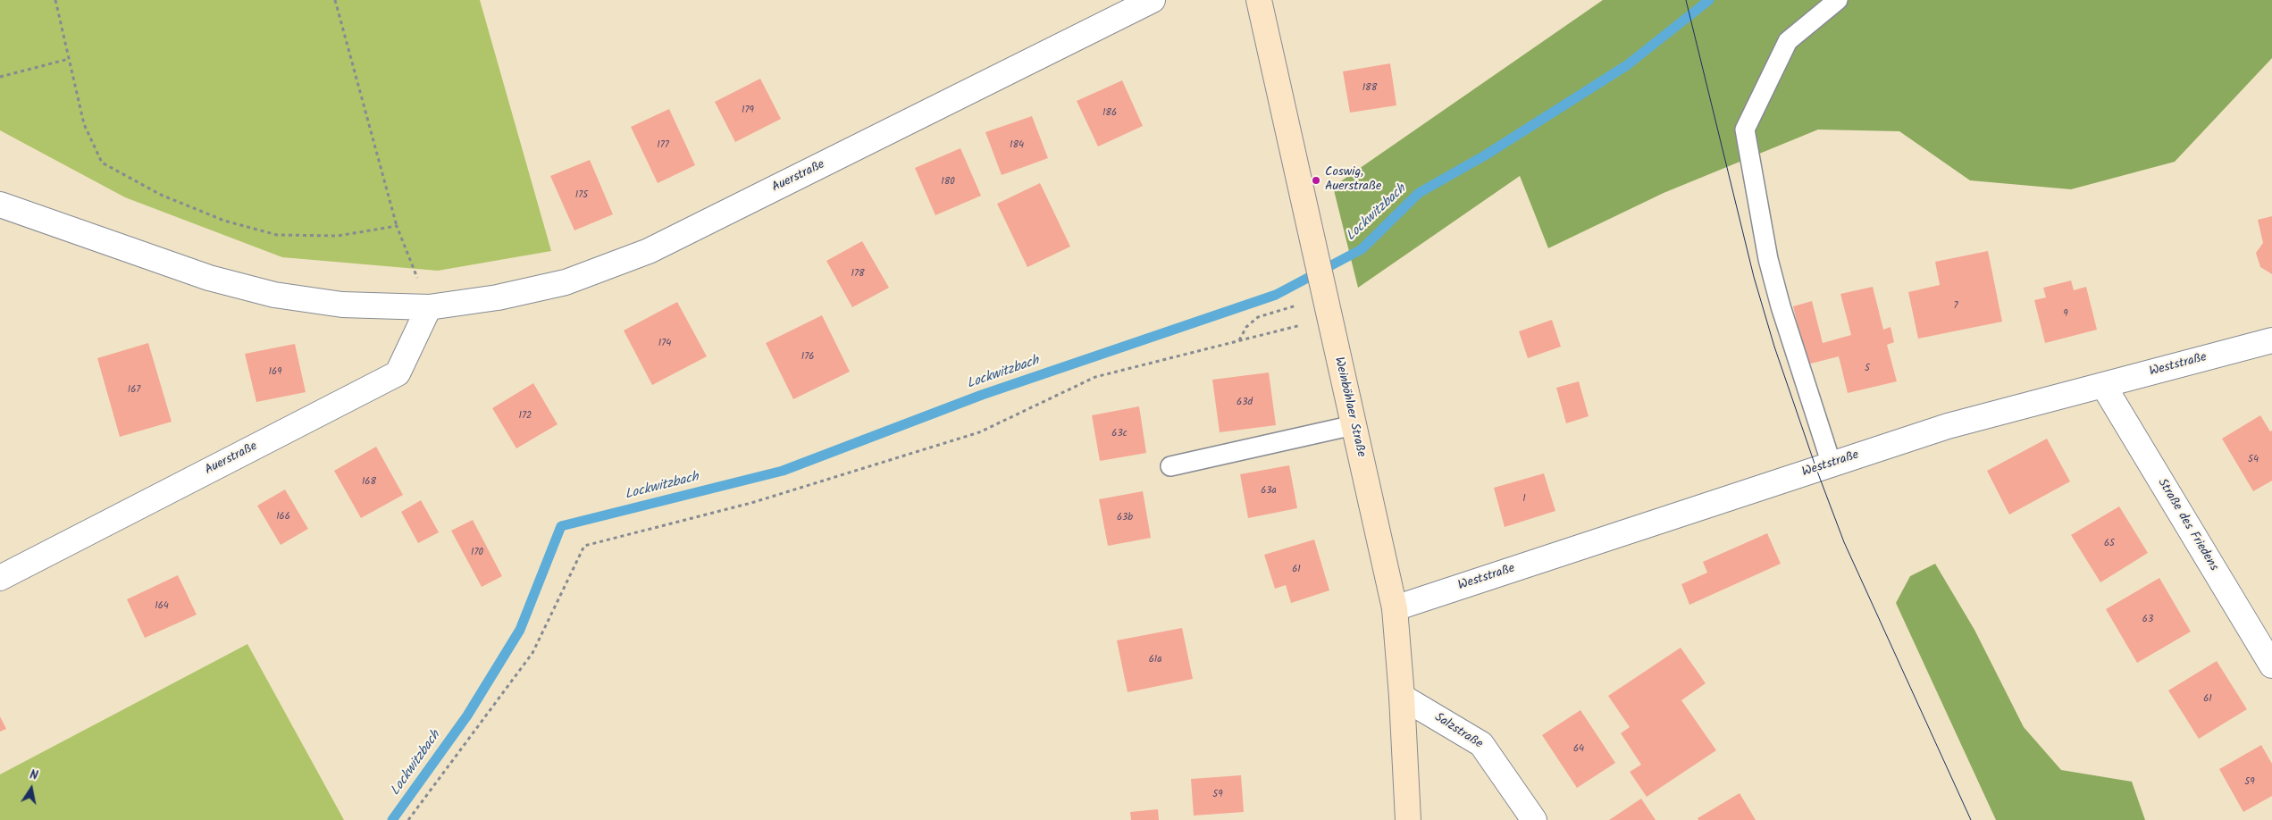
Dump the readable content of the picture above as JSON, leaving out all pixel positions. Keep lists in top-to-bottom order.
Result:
{
  "streets": {
    "main road": ["Weinböhlaer Straße"],
    "street": [
      "Auerstraße",
      "Weststraße",
      "Straße des Friedens",
      "Salzstraße"
    ]
  },
  "crossings": [
    ["Weststraße", "Weinböhlaer Straße"],
    ["Weststraße", "Straße des Friedens"],
    ["Weinböhlaer Straße", "Salzstraße"]
  ],
  "water": ["Lockwitzbach"],
  "places": ["Coswig, Auerstraße"],
  "house_numbers": [
    "188",
    "179",
    "186",
    "177",
    "184",
    "180",
    "175",
    "178",
    "7",
    "9",
    "174",
    "176",
    "5",
    "169",
    "167",
    "63d",
    "172",
    "63c",
    "54",
    "168",
    "63a",
    "1",
    "166",
    "63b",
    "65",
    "170",
    "61",
    "164",
    "63",
    "61a",
    "61",
    "64",
    "59",
    "59"
  ],
  "north": "top"
}
